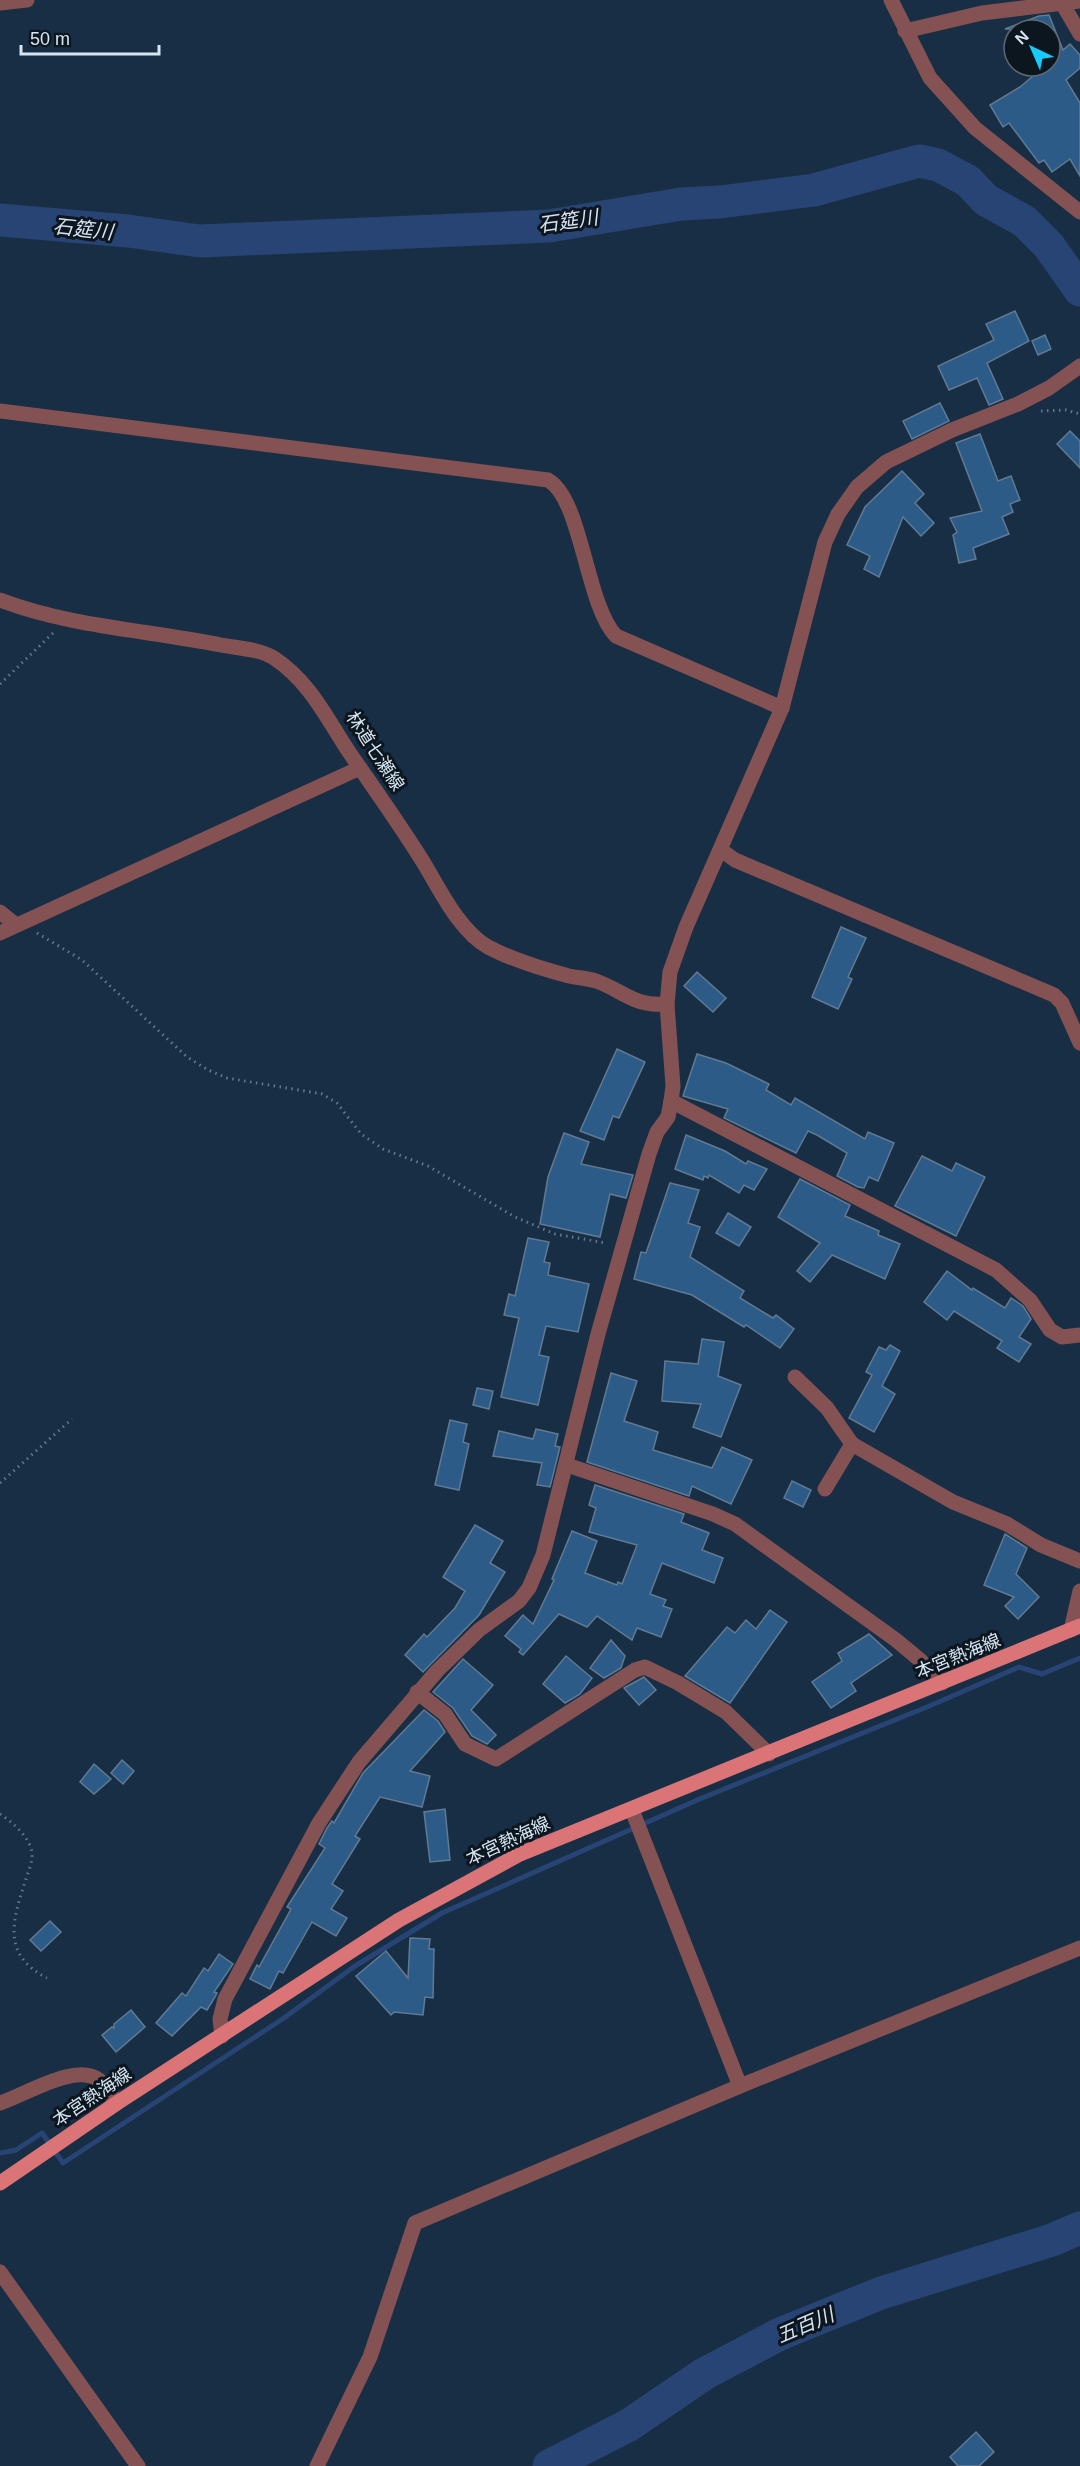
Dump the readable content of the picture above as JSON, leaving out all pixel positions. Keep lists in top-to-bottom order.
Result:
{
  "streets": {
    "main road": ["本宮熱海線"],
    "street": ["林道七瀬線"]
  },
  "water": ["石筵川", "五百川"],
  "scale_bar": "50 m",
  "north": "top left"
}
